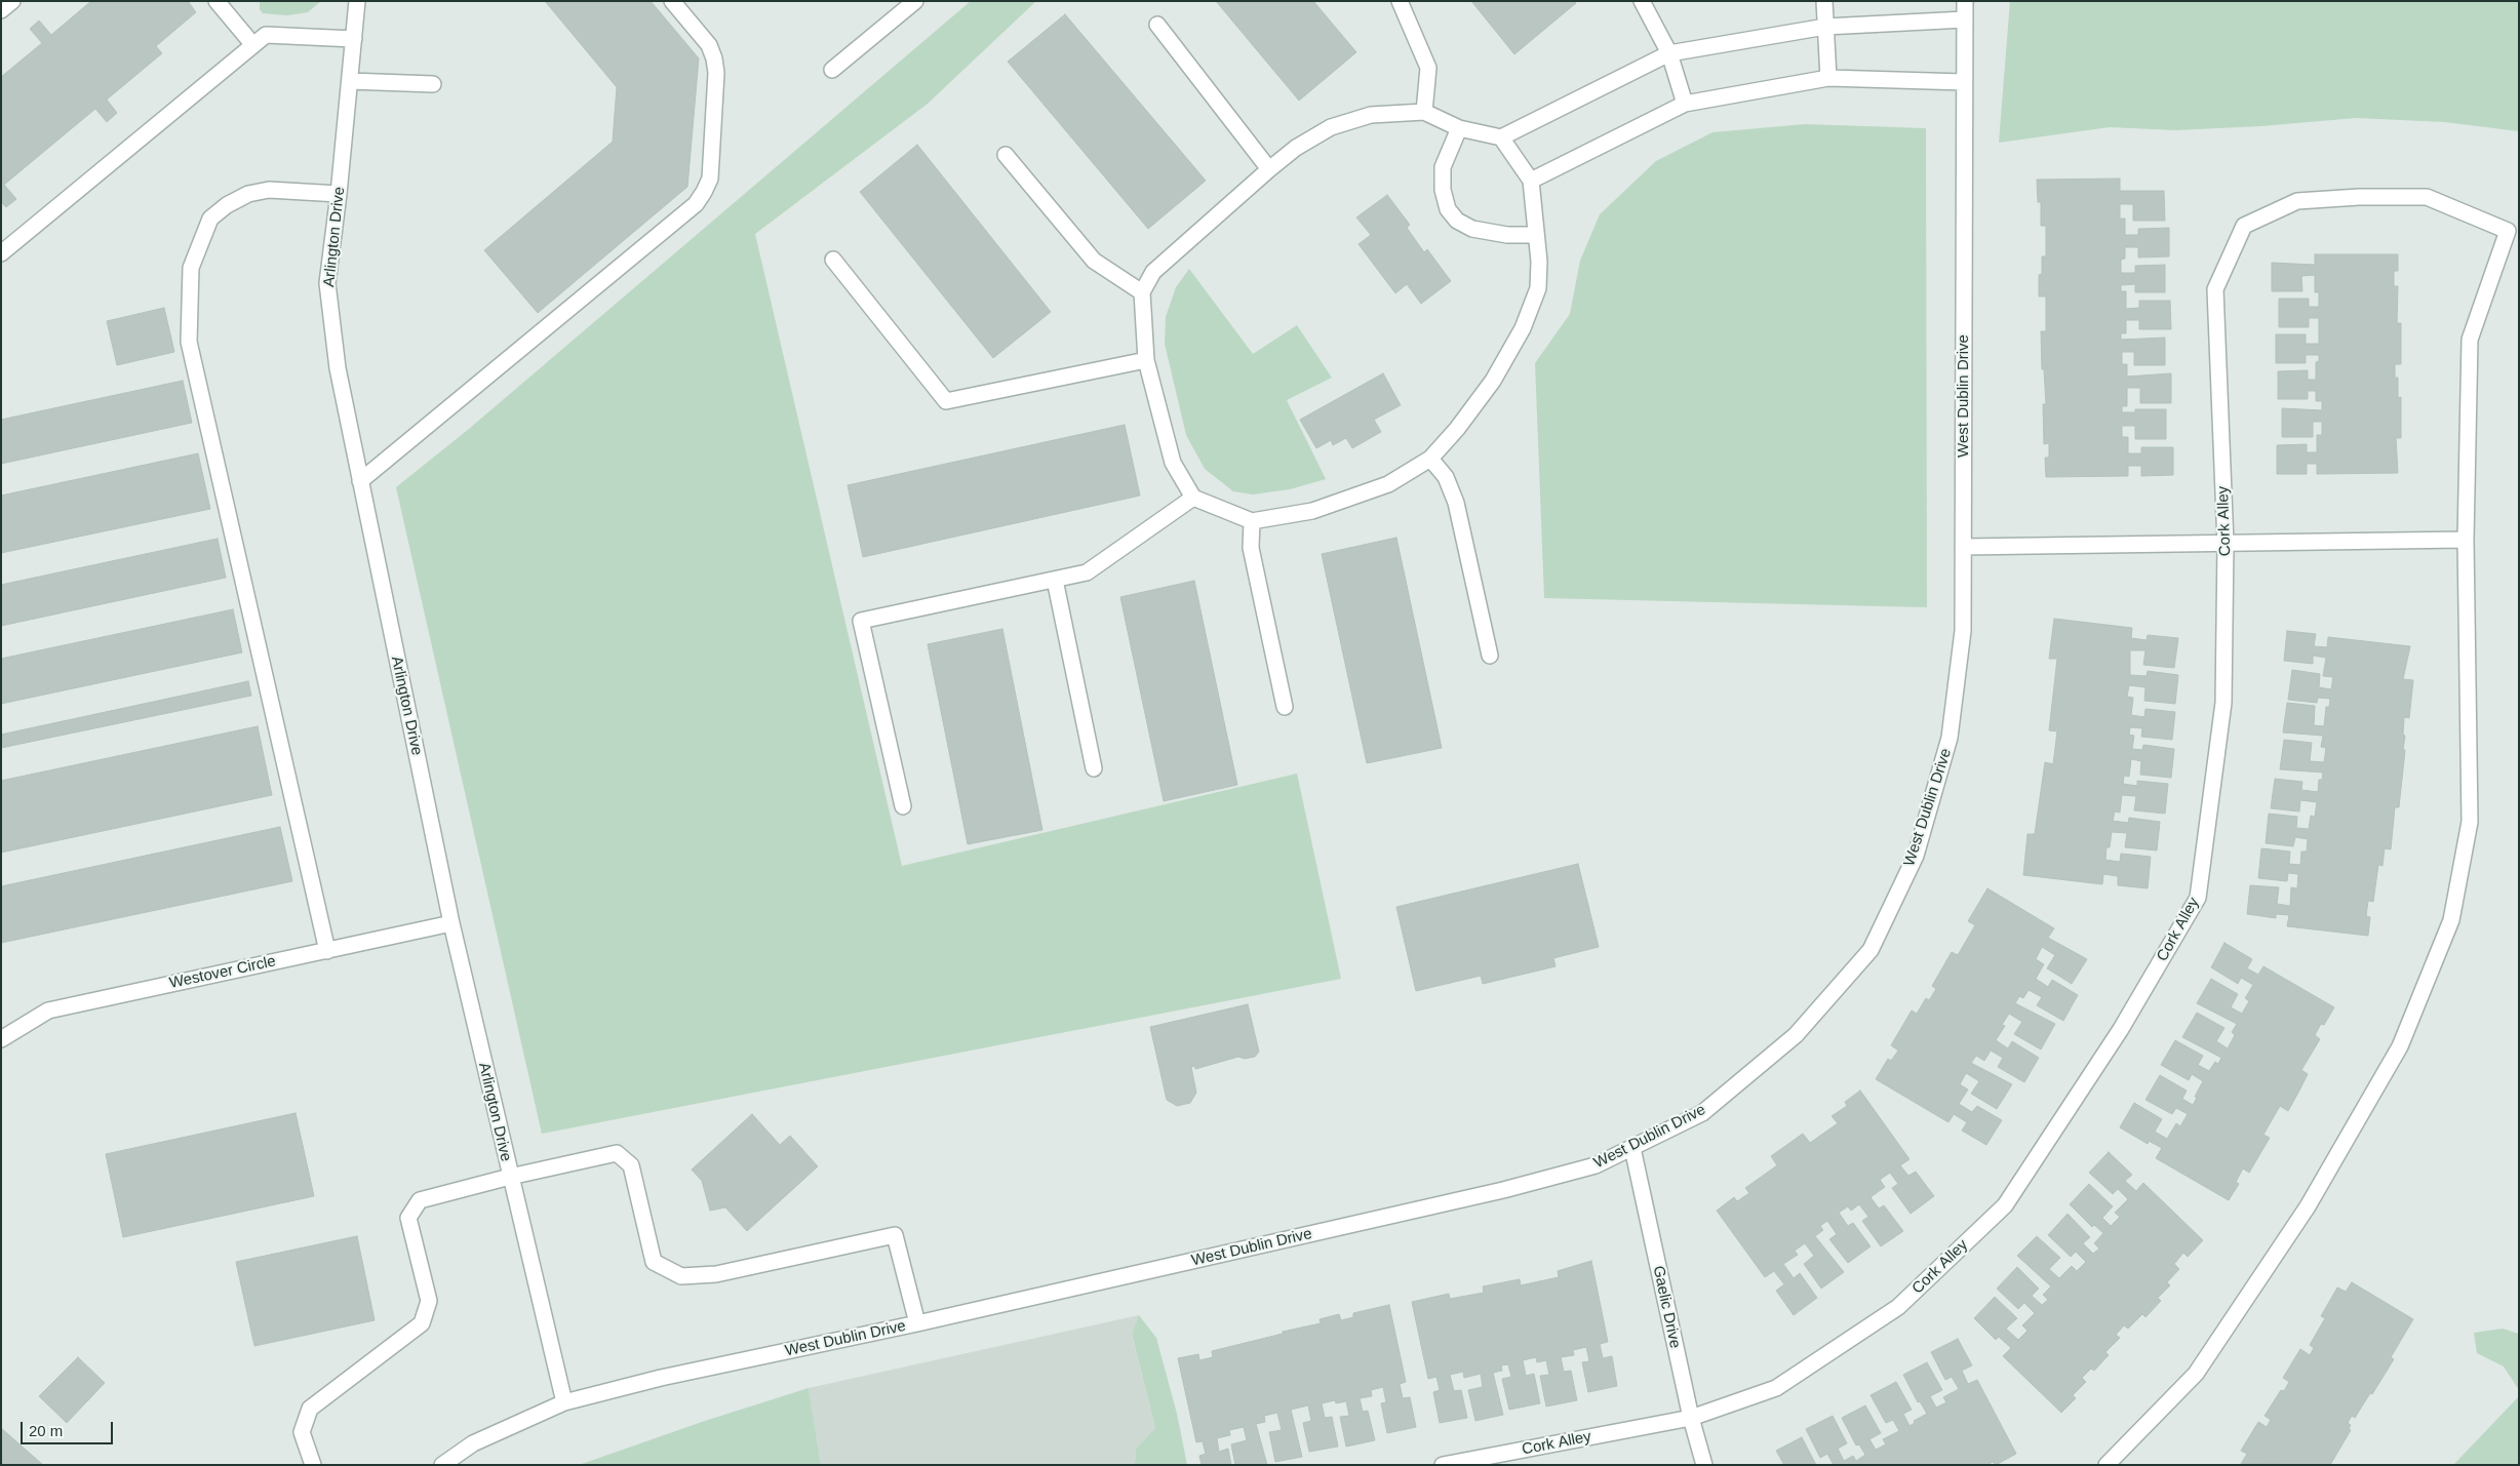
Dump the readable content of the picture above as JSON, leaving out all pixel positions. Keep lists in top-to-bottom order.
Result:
{
  "streets": {
    "street": [
      "Arlington Drive",
      "West Dublin Drive",
      "Cork Alley",
      "Westover Circle",
      "Gaelic Drive"
    ]
  },
  "crossings": [
    ["Arlington Drive", "West Dublin Drive"],
    ["Arlington Drive", "Westover Circle"],
    ["West Dublin Drive", "Gaelic Drive"],
    ["Cork Alley", "Gaelic Drive"]
  ],
  "scale_bar": "20 m"
}
